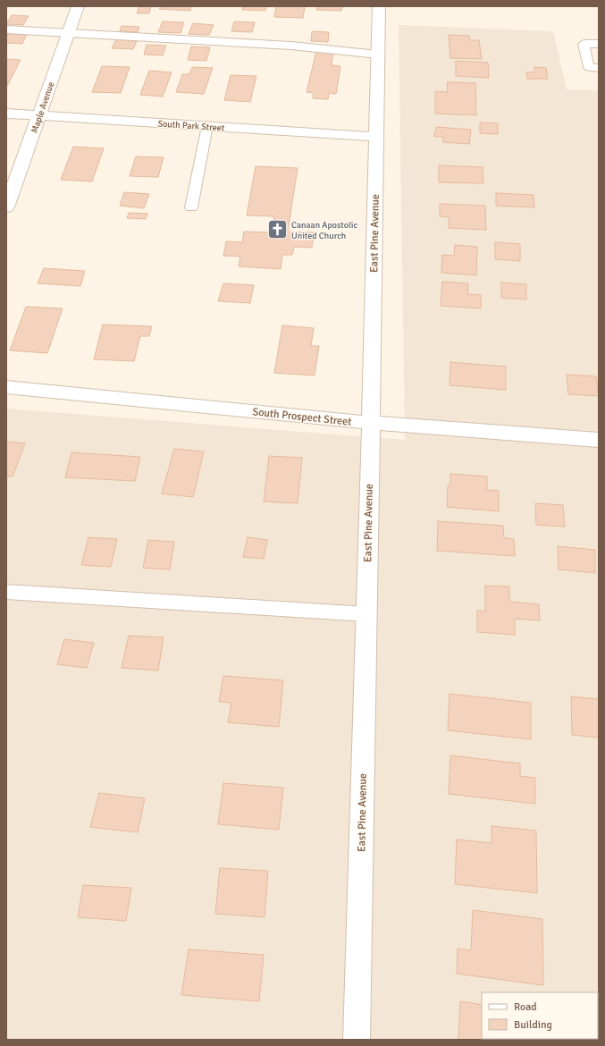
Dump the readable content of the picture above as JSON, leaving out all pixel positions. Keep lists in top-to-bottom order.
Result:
{
  "streets": {
    "street": [
      "Maple Avenue",
      "South Park Street",
      "East Pine Avenue",
      "South Prospect Street"
    ]
  },
  "crossings": [
    ["Maple Avenue", "South Park Street"],
    ["South Park Street", "East Pine Avenue"],
    ["East Pine Avenue", "South Prospect Street"]
  ],
  "places": {
    "church": ["Canaan Apostolic United Church"]
  },
  "legend": ["Road", "Building"]
}
